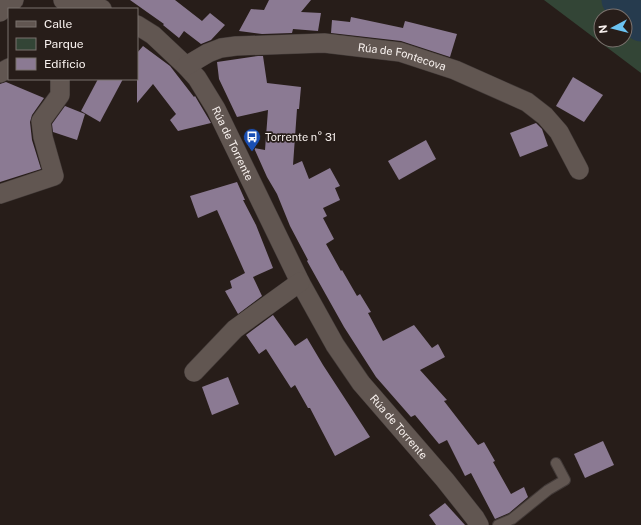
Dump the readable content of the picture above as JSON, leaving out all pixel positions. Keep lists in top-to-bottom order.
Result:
{
  "streets": {
    "street": ["Rúa de Fontecova", "Rúa de Torrente"]
  },
  "crossings": [
    ["Rúa de Fontecova", "Rúa de Torrente"]
  ],
  "places": {
    "bus stop": ["Torrente n° 31"]
  },
  "legend": ["Calle", "Parque", "Edificio"],
  "north": "left"
}
